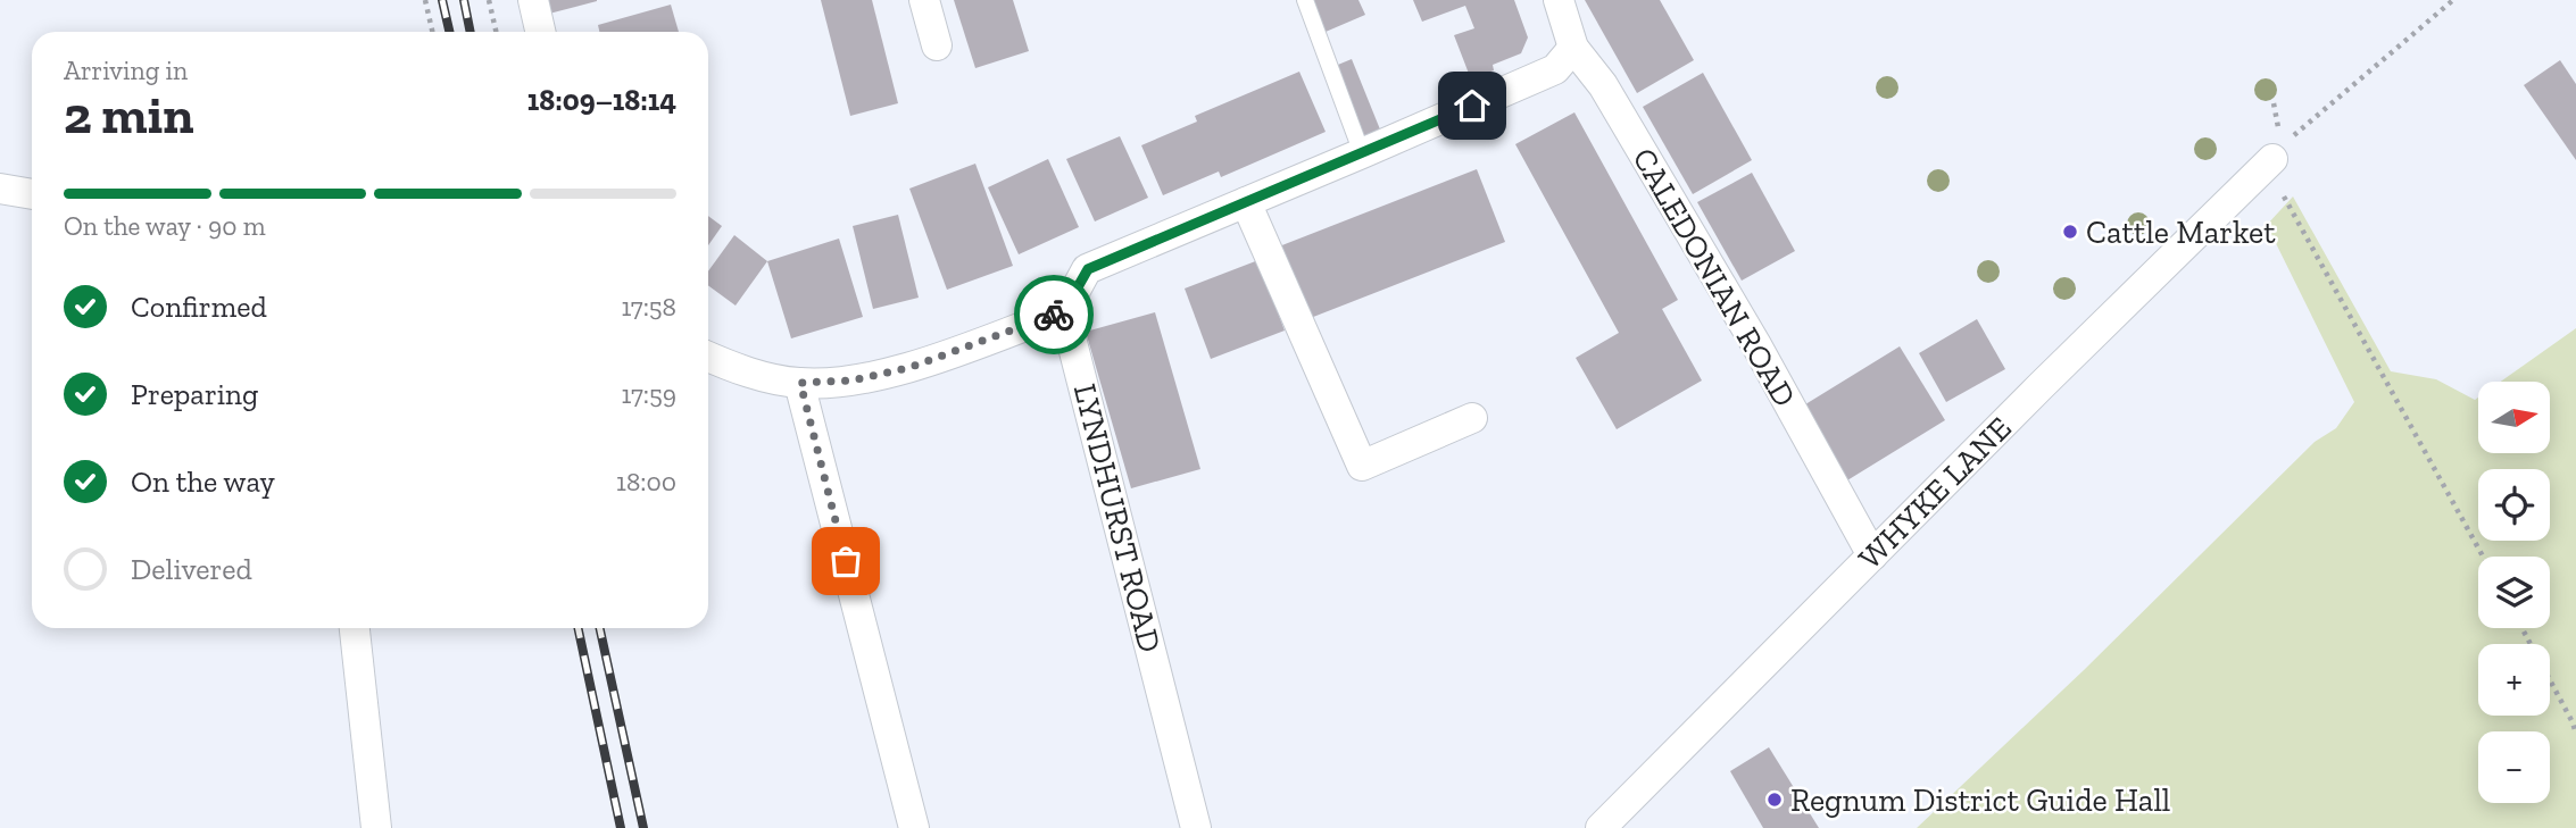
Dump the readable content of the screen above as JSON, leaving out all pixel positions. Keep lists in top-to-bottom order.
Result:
{
  "streets": {
    "street": ["CALEDONIAN ROAD", "WHYKE LANE", "LYNDHURST ROAD"]
  },
  "crossings": [
    ["CALEDONIAN ROAD", "WHYKE LANE"]
  ],
  "places": ["Cattle Market", "Regnum District Guide Hall"],
  "north": "right",
  "page": {
    "heading": ["2 min", "Arriving in", "18:09–18:14"],
    "bar": "On the way · 90 m",
    "list": [
      ["Confirmed", "17:58"],
      ["Preparing", "17:59"],
      ["On the way", "18:00"],
      "Delivered"
    ],
    "map_buttons": ["+", "−"]
  }
}
